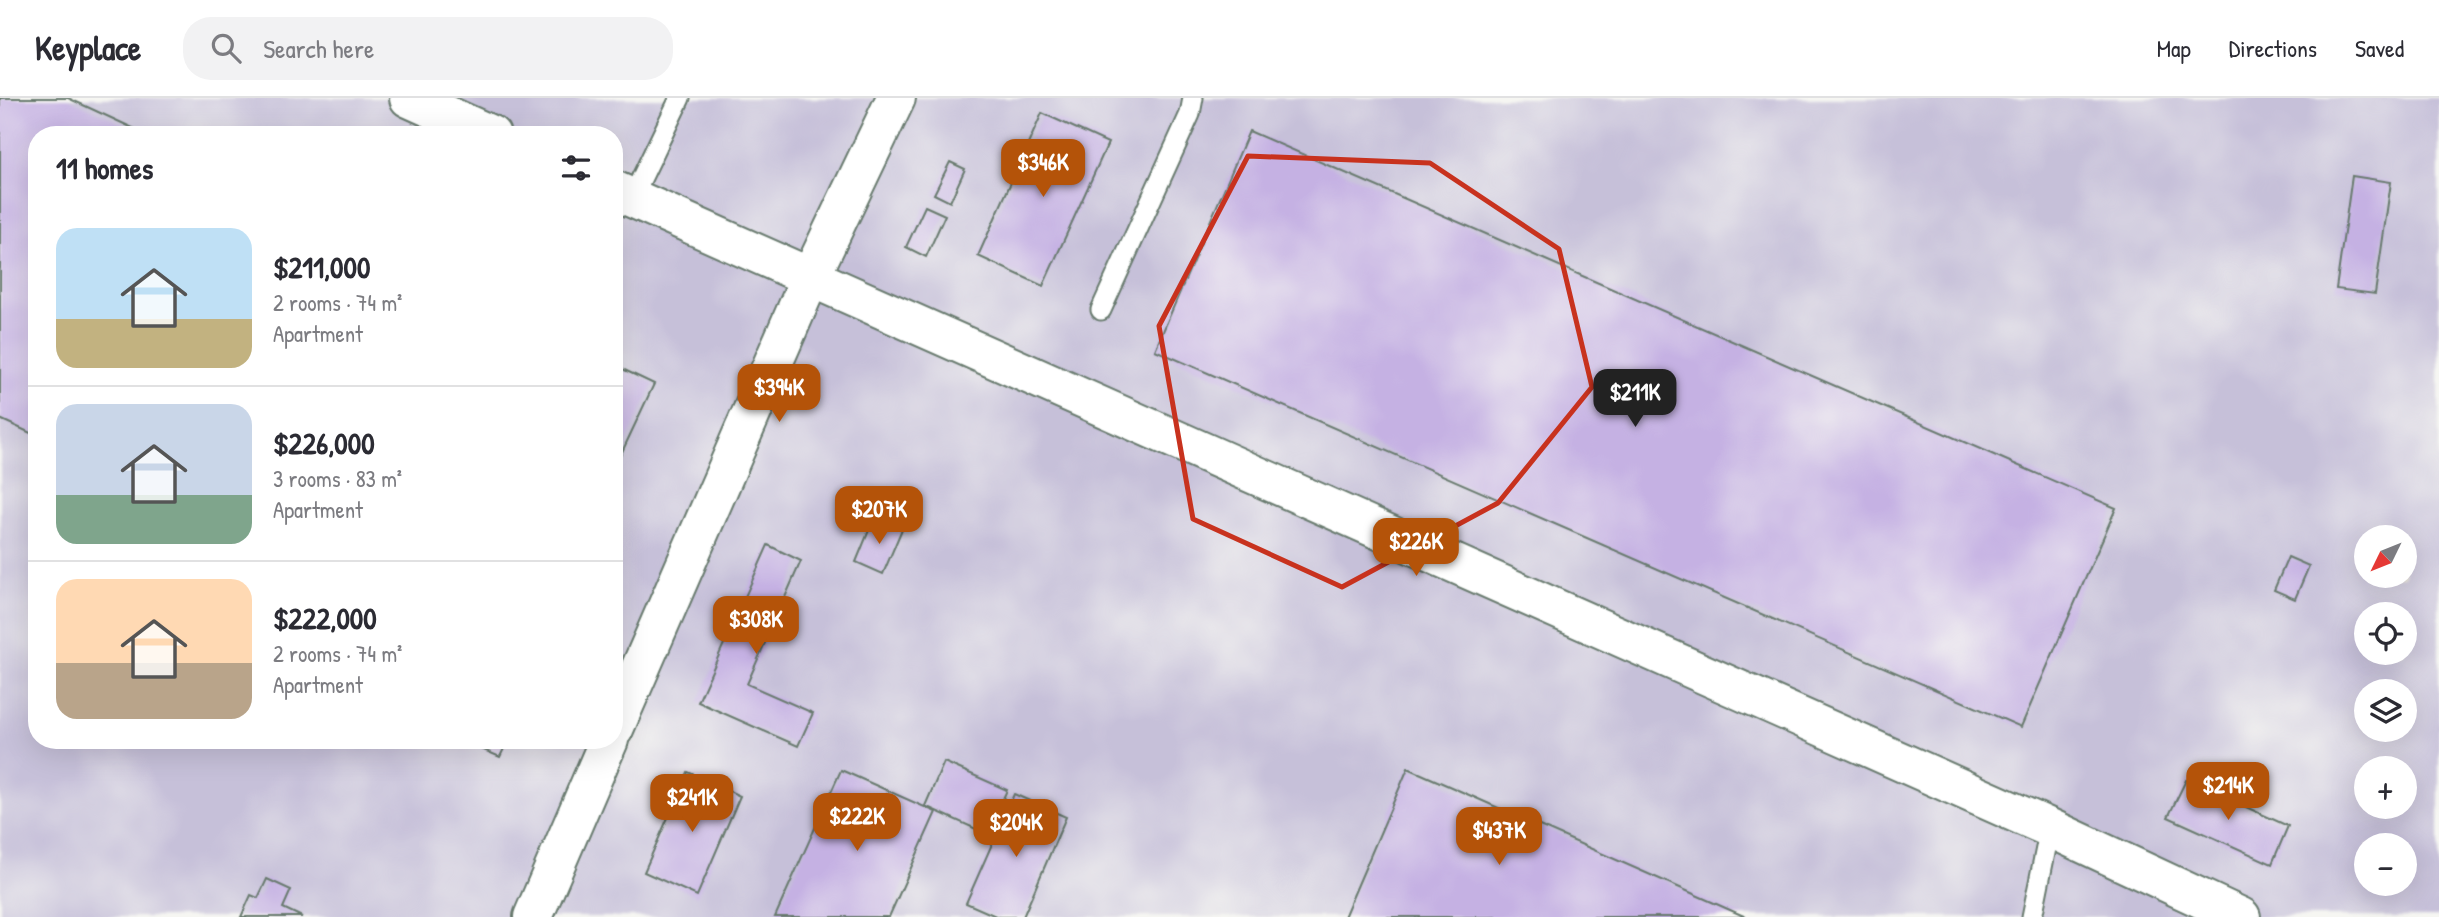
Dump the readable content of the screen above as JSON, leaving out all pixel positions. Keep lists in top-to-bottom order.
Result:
{
  "north": "bottom left",
  "page": {
    "header": "Keyplace",
    "search": "Search here",
    "nav": ["Map", "Directions", "Saved"],
    "heading": "11 homes",
    "price": [
      "$346K",
      "$394K",
      "$211K",
      "$207K",
      "$226K",
      "$308K",
      "$214K",
      "$241K",
      "$222K",
      "$204K",
      "$437K"
    ],
    "list": [
      {
        "name": "$211,000",
        "note": "2 rooms · 74 m² · Apartment"
      },
      {
        "name": "$226,000",
        "note": "3 rooms · 83 m² · Apartment"
      },
      {
        "name": "$222,000",
        "note": "2 rooms · 74 m² · Apartment"
      }
    ],
    "map_buttons": ["+", "−"]
  }
}
